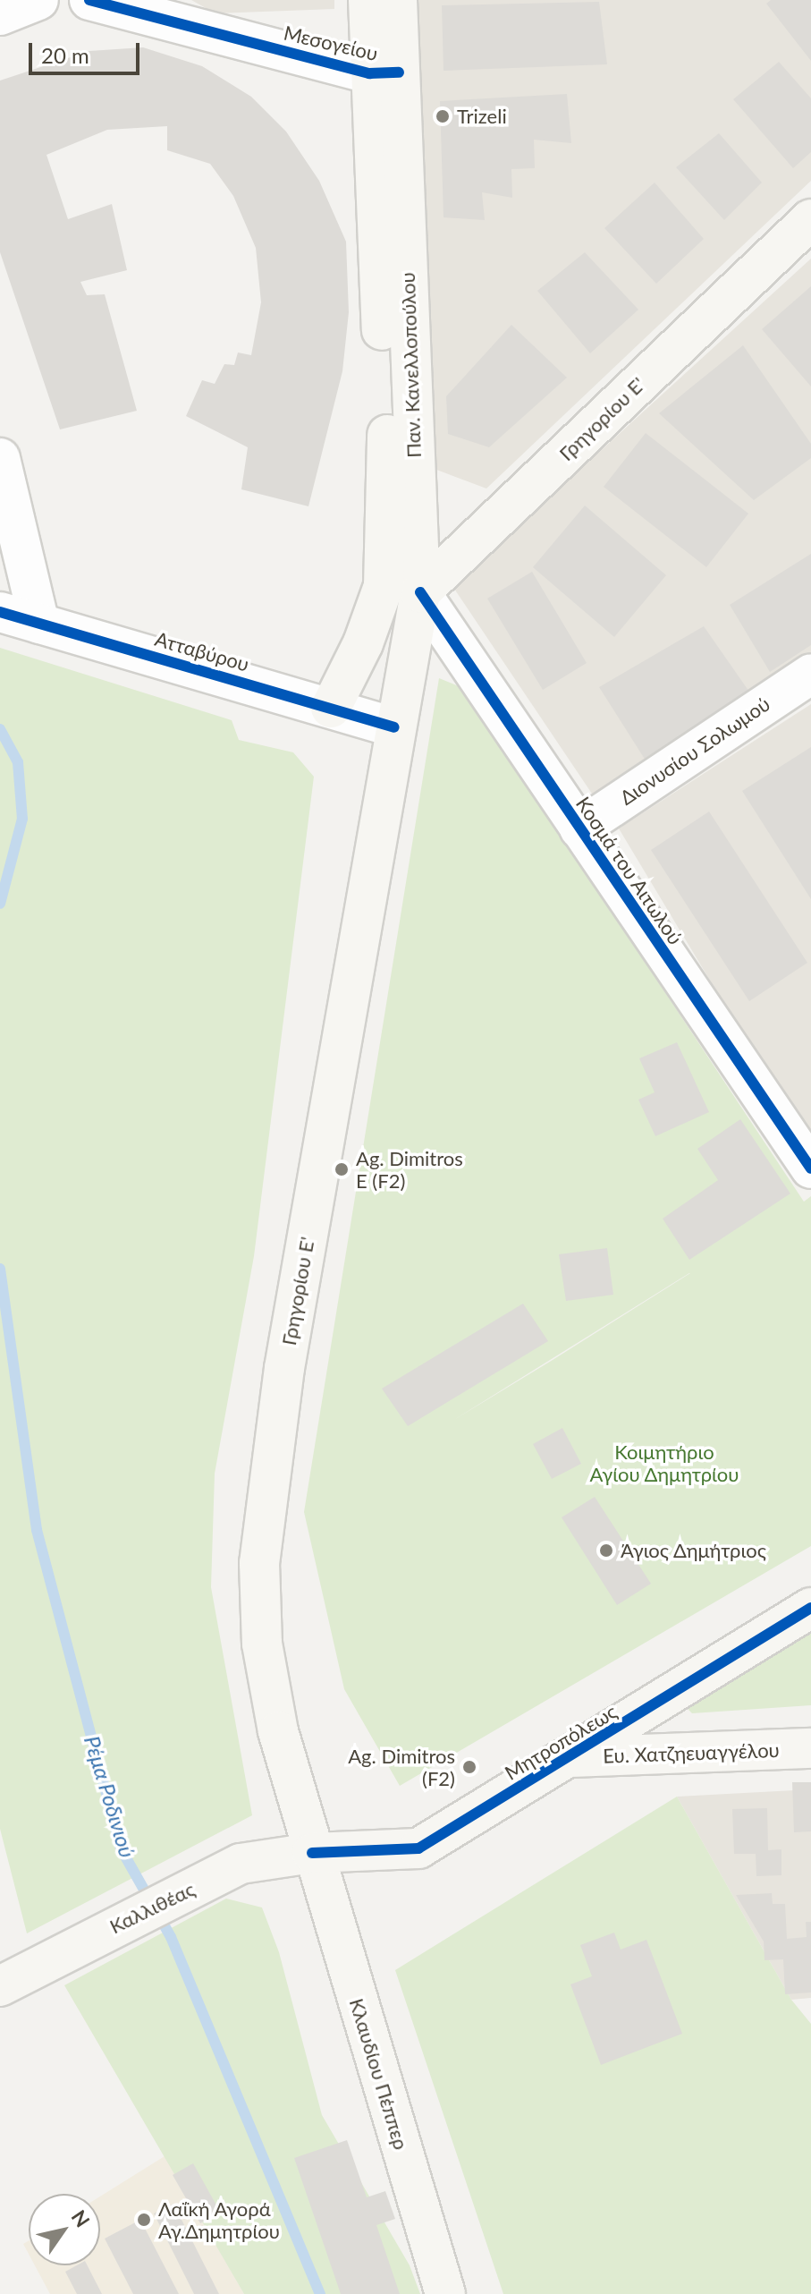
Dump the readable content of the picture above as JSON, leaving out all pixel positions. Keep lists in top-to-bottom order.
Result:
{
  "streets": {
    "main road": [
      "Παν. Κανελλοπούλου",
      "Γρηγορίου Ε'",
      "Μητροπόλεως",
      "Ευ. Χατζηευαγγέλου",
      "Καλλιθέας",
      "Κλαυδίου Πέππερ"
    ],
    "street": [
      "Μεσογείου",
      "Ατταβύρου",
      "Διονυσίου Σολωμού",
      "Κοσμά του Αιτωλού"
    ]
  },
  "crossings": [
    ["Μεσογείου", "Παν. Κανελλοπούλου"],
    ["Παν. Κανελλοπούλου", "Γρηγορίου Ε'"],
    ["Παν. Κανελλοπούλου", "Ατταβύρου"],
    ["Παν. Κανελλοπούλου", "Κοσμά του Αιτωλού"],
    ["Γρηγορίου Ε'", "Ατταβύρου"],
    ["Γρηγορίου Ε'", "Κοσμά του Αιτωλού"],
    ["Γρηγορίου Ε'", "Μητροπόλεως"],
    ["Γρηγορίου Ε'", "Καλλιθέας"],
    ["Γρηγορίου Ε'", "Κλαυδίου Πέππερ"],
    ["Διονυσίου Σολωμού", "Κοσμά του Αιτωλού"],
    ["Μητροπόλεως", "Ευ. Χατζηευαγγέλου"],
    ["Μητροπόλεως", "Καλλιθέας"],
    ["Μητροπόλεως", "Κλαυδίου Πέππερ"],
    ["Καλλιθέας", "Κλαυδίου Πέππερ"]
  ],
  "water": ["Ρέμα Ροδινιού"],
  "parks": ["Κοιμητήριο Αγίου Δημητρίου"],
  "places": [
    "Trizeli",
    "Ag. Dimitros E (F2)",
    "Άγιος Δημήτριος",
    "Ag. Dimitros (F2)",
    "Λαΐκή Αγορά Αγ.Δημητρίου"
  ],
  "scale_bar": "20 m",
  "north": "top right"
}
